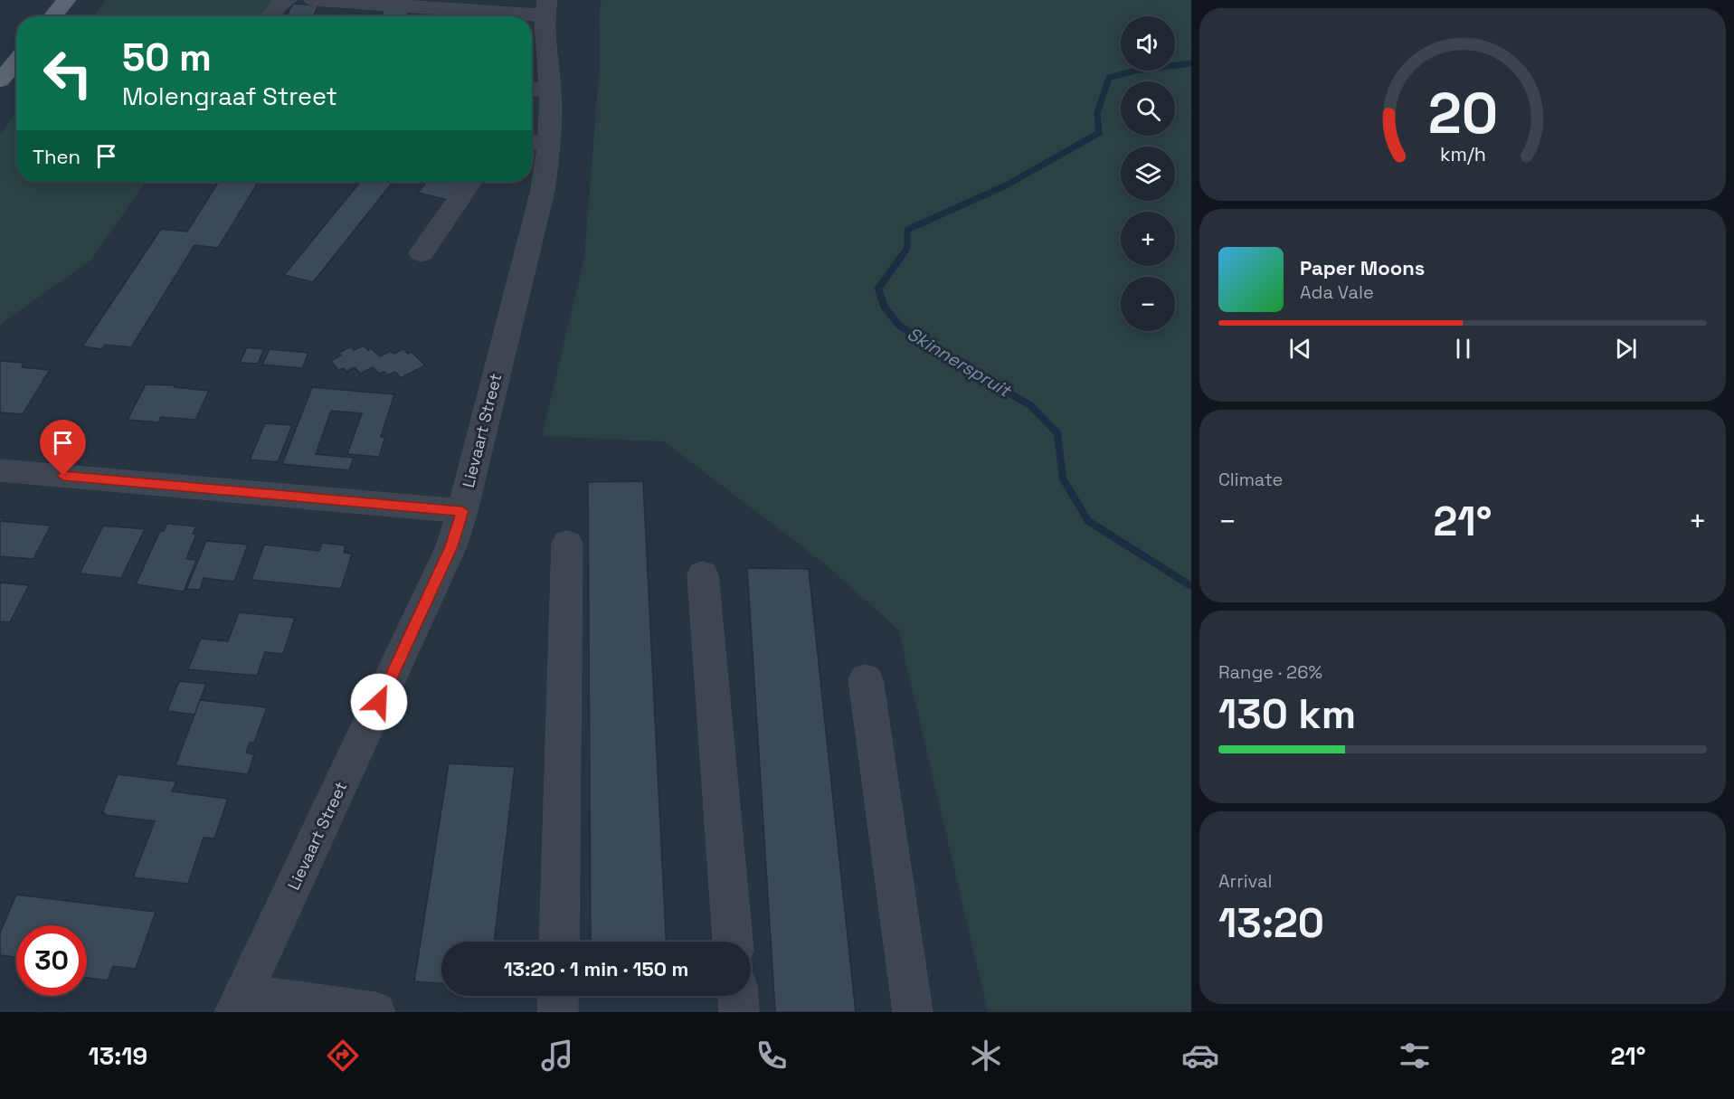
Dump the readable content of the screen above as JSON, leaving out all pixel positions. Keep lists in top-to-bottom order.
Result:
{
  "streets": {
    "street": ["Lievaart Street"]
  },
  "water": ["Skinnerspruit"],
  "page": {
    "map_buttons": ["+", "−"],
    "turn": ["50 m", "Molengraaf Street"],
    "then": "Then",
    "song": ["Paper Moons", "Ada Vale"],
    "tile": [
      "Climate",
      ["Range · 26%", "130 km"],
      ["Arrival", "13:20"]
    ],
    "heat": ["−", "21°", "+"],
    "limit": "30",
    "trip": "13:20 · 1 min · 150 m",
    "tabs": ["13:19", "21°"],
    "gauge": ["20", "km/h"]
  }
}
